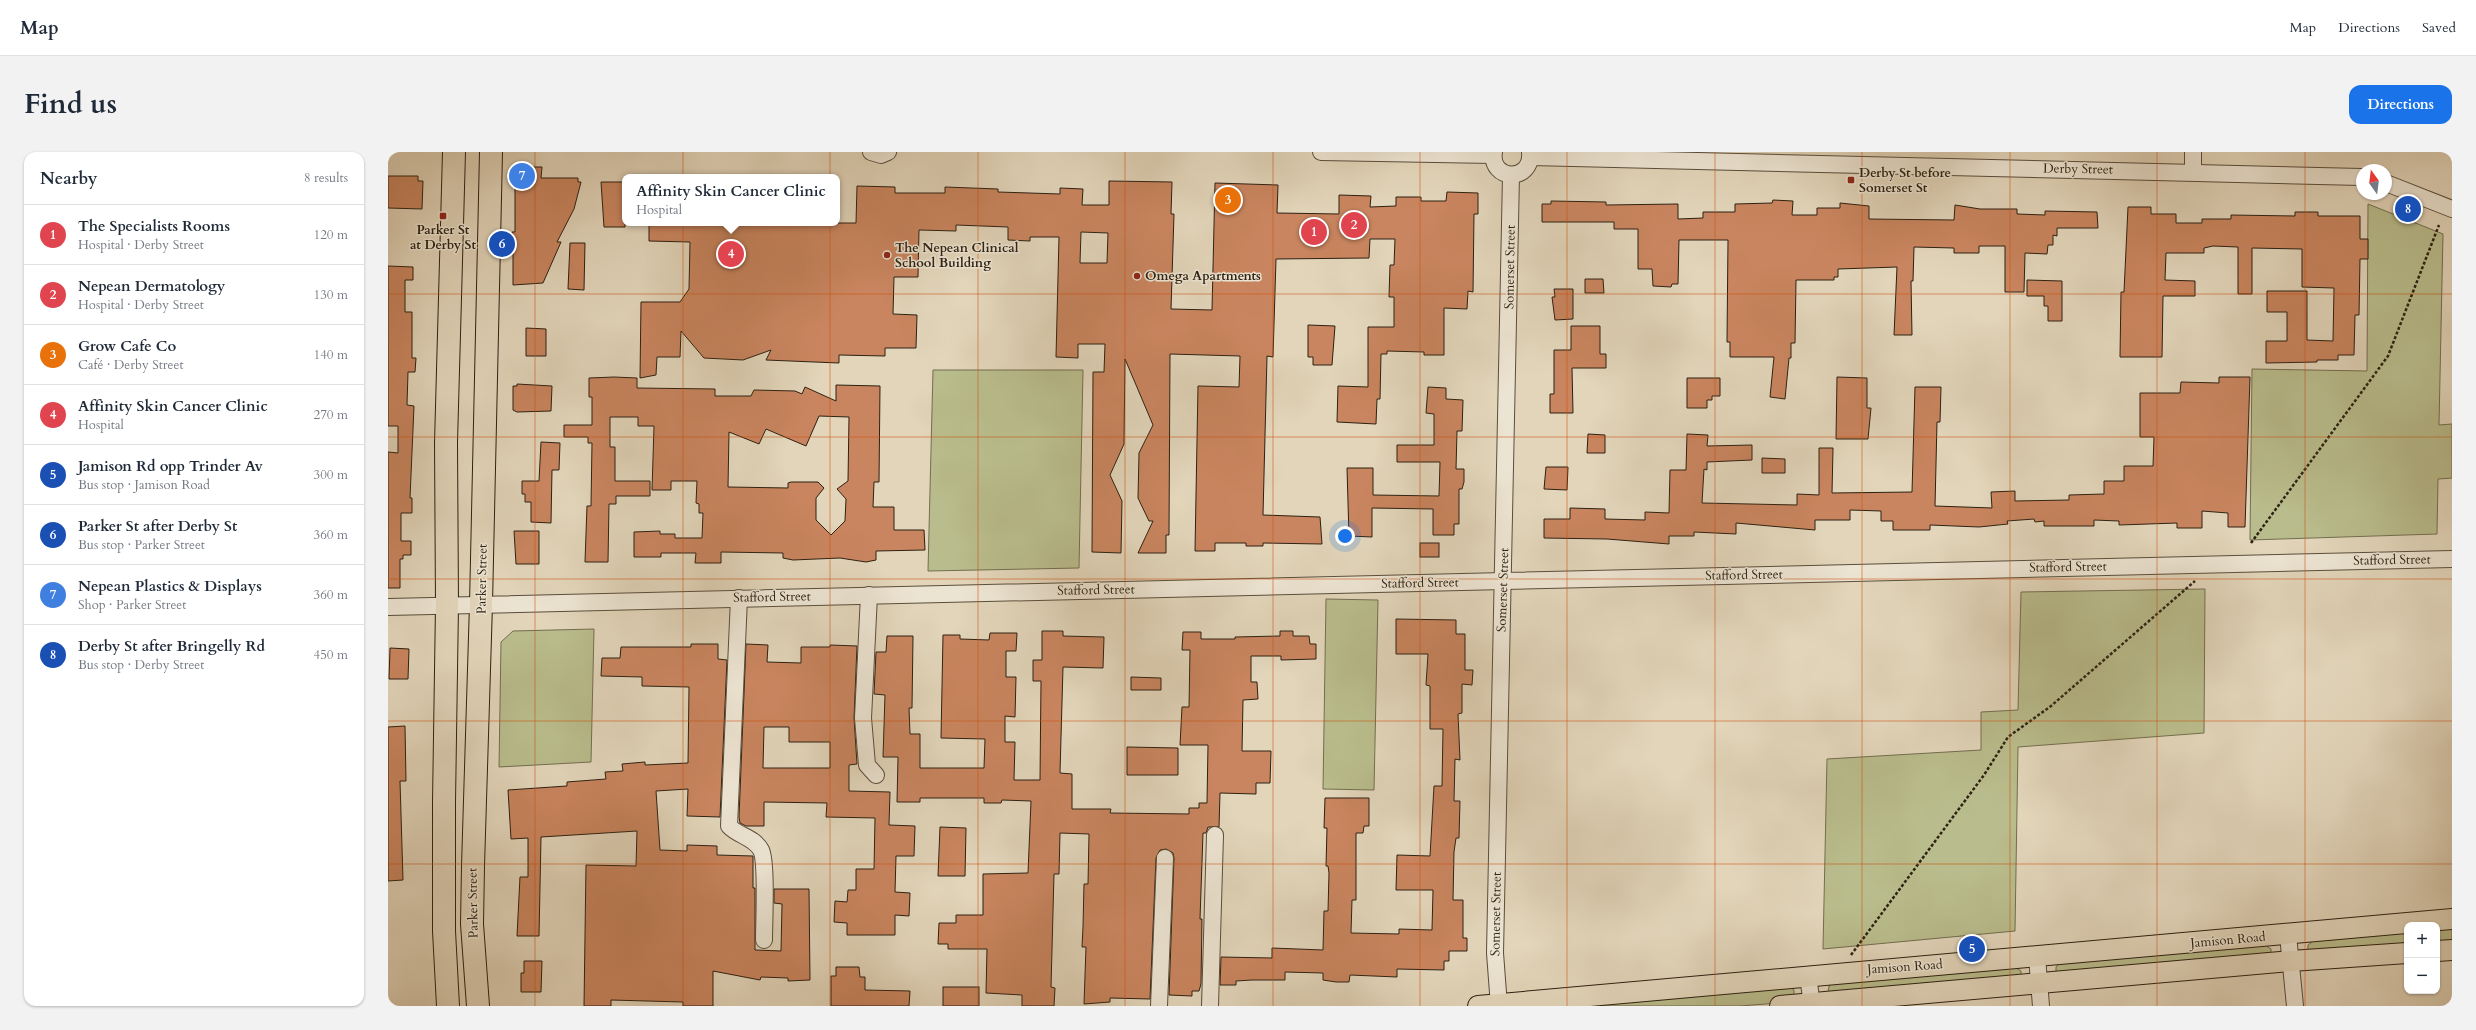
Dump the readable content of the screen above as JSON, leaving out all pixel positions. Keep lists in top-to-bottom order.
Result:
{
  "streets": {
    "highway": ["Parker Street"],
    "main road": ["Jamison Road"],
    "street": ["Derby Street", "Somerset Street", "Stafford Street"]
  },
  "crossings": [
    ["Somerset Street", "Stafford Street"],
    ["Somerset Street", "Jamison Road"],
    ["Stafford Street", "Parker Street"]
  ],
  "places": {
    "transit": ["Derby St before Somerset St", "Parker St at Derby St"],
    "other": ["The Nepean Clinical School Building", "Omega Apartments"]
  },
  "north": "top",
  "page": {
    "header": "Map",
    "nav": ["Map", "Directions", "Saved"],
    "title": "Find us",
    "buttons": "Directions",
    "heading": ["Nearby", "8 results"],
    "pins": [
      "7",
      "3",
      "8",
      "2",
      "1",
      "6",
      "4",
      "5"
    ],
    "popup": ["Affinity Skin Cancer Clinic", "Hospital"],
    "list": [
      {
        "mark": "1",
        "name": "The Specialists Rooms",
        "note": "Hospital · Derby Street",
        "value": "120 m"
      },
      {
        "mark": "2",
        "name": "Nepean Dermatology",
        "note": "Hospital · Derby Street",
        "value": "130 m"
      },
      {
        "mark": "3",
        "name": "Grow Cafe Co",
        "note": "Café · Derby Street",
        "value": "140 m"
      },
      {
        "mark": "4",
        "name": "Affinity Skin Cancer Clinic",
        "note": "Hospital",
        "value": "270 m"
      },
      {
        "mark": "5",
        "name": "Jamison Rd opp Trinder Av",
        "note": "Bus stop · Jamison Road",
        "value": "300 m"
      },
      {
        "mark": "6",
        "name": "Parker St after Derby St",
        "note": "Bus stop · Parker Street",
        "value": "360 m"
      },
      {
        "mark": "7",
        "name": "Nepean Plastics & Displays",
        "note": "Shop · Parker Street",
        "value": "360 m"
      },
      {
        "mark": "8",
        "name": "Derby St after Bringelly Rd",
        "note": "Bus stop · Derby Street",
        "value": "450 m"
      }
    ],
    "map_buttons": ["+", "−"]
  }
}
